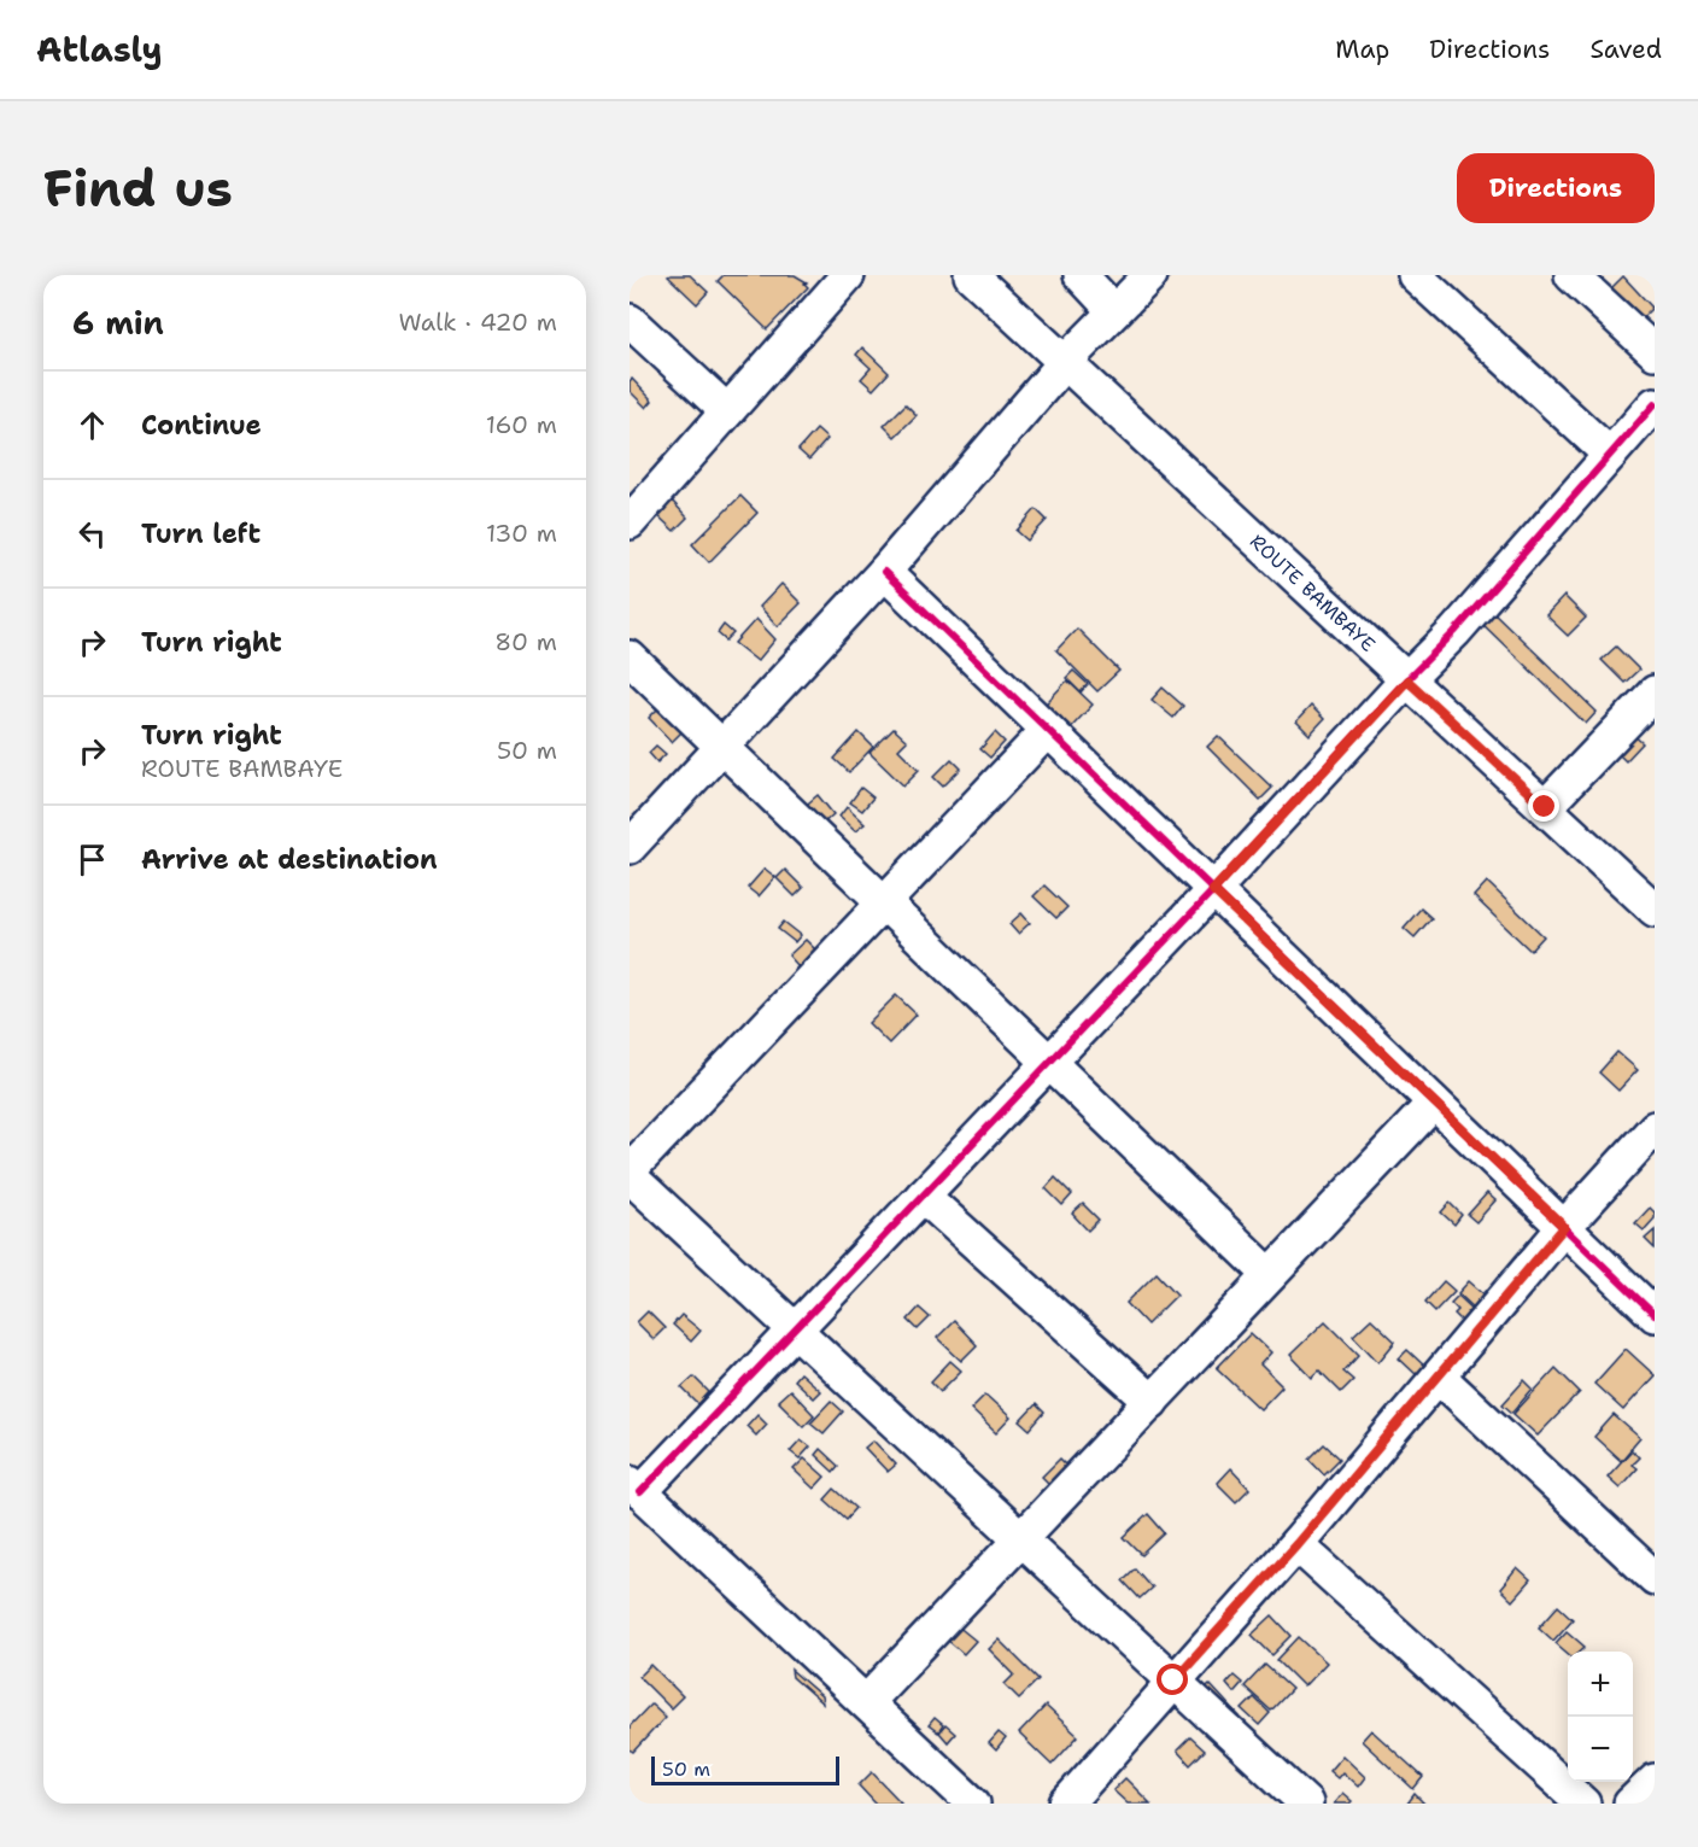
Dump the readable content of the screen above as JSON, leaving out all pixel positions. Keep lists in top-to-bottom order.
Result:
{
  "streets": {
    "street": ["ROUTE BAMBAYE"]
  },
  "scale_bar": "50 m",
  "page": {
    "header": "Atlasly",
    "nav": ["Map", "Directions", "Saved"],
    "buttons": "Directions",
    "title": "Find us",
    "heading": ["6 min", "Walk · 420 m"],
    "list": [
      ["Continue", "160 m"],
      ["Turn left", "130 m"],
      ["Turn right", "80 m"],
      ["Turn right", "ROUTE BAMBAYE", "50 m"],
      "Arrive at destination"
    ],
    "map_buttons": ["+", "−"],
    "scale": "50 m"
  }
}
